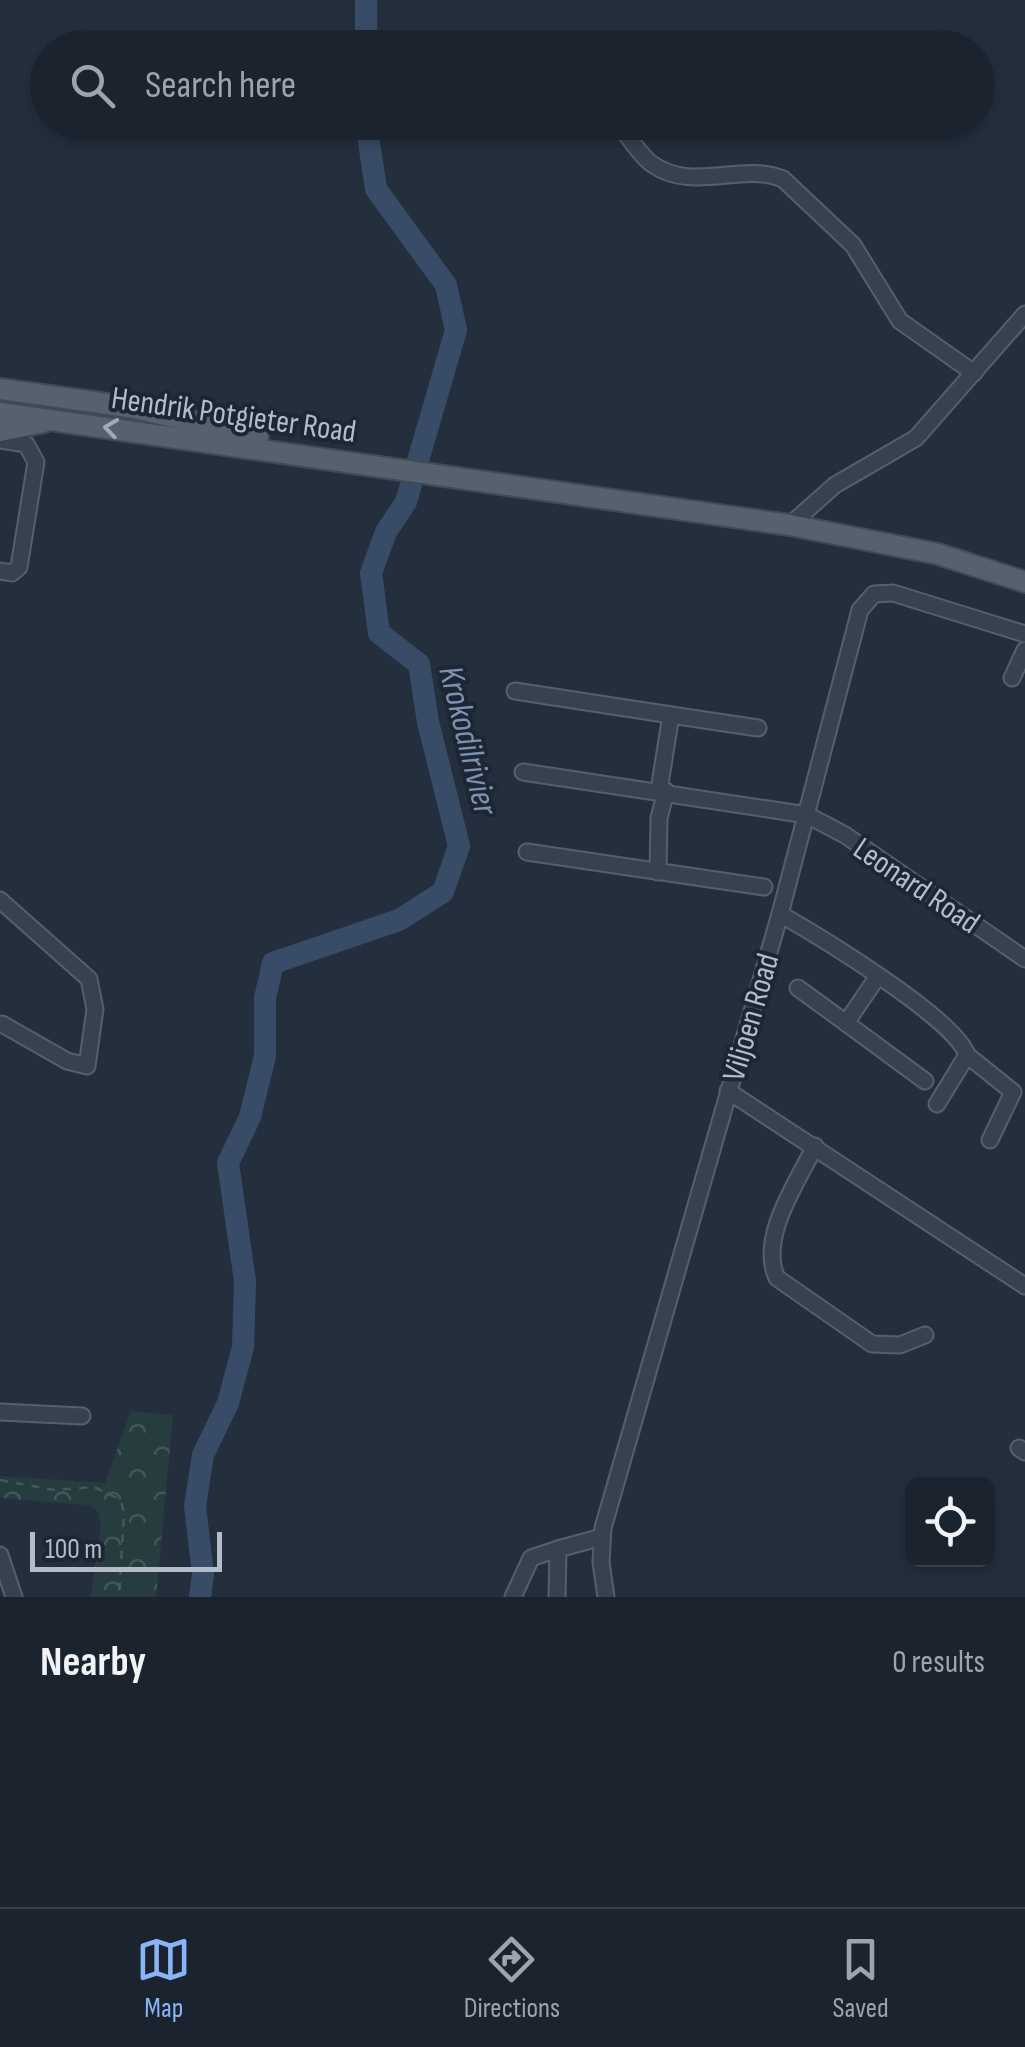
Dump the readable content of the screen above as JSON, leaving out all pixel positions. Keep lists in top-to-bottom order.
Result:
{
  "streets": {
    "main road": ["Hendrik Potgieter Road"],
    "street": ["Leonard Road", "Viljoen Road"]
  },
  "crossings": [
    ["Leonard Road", "Viljoen Road"]
  ],
  "water": ["Krokodilrivier"],
  "scale_bar": "100 m",
  "page": {
    "search": "Search here",
    "scale": "100 m",
    "heading": ["Nearby", "0 results"],
    "nav": ["Map", "Directions", "Saved"]
  }
}
